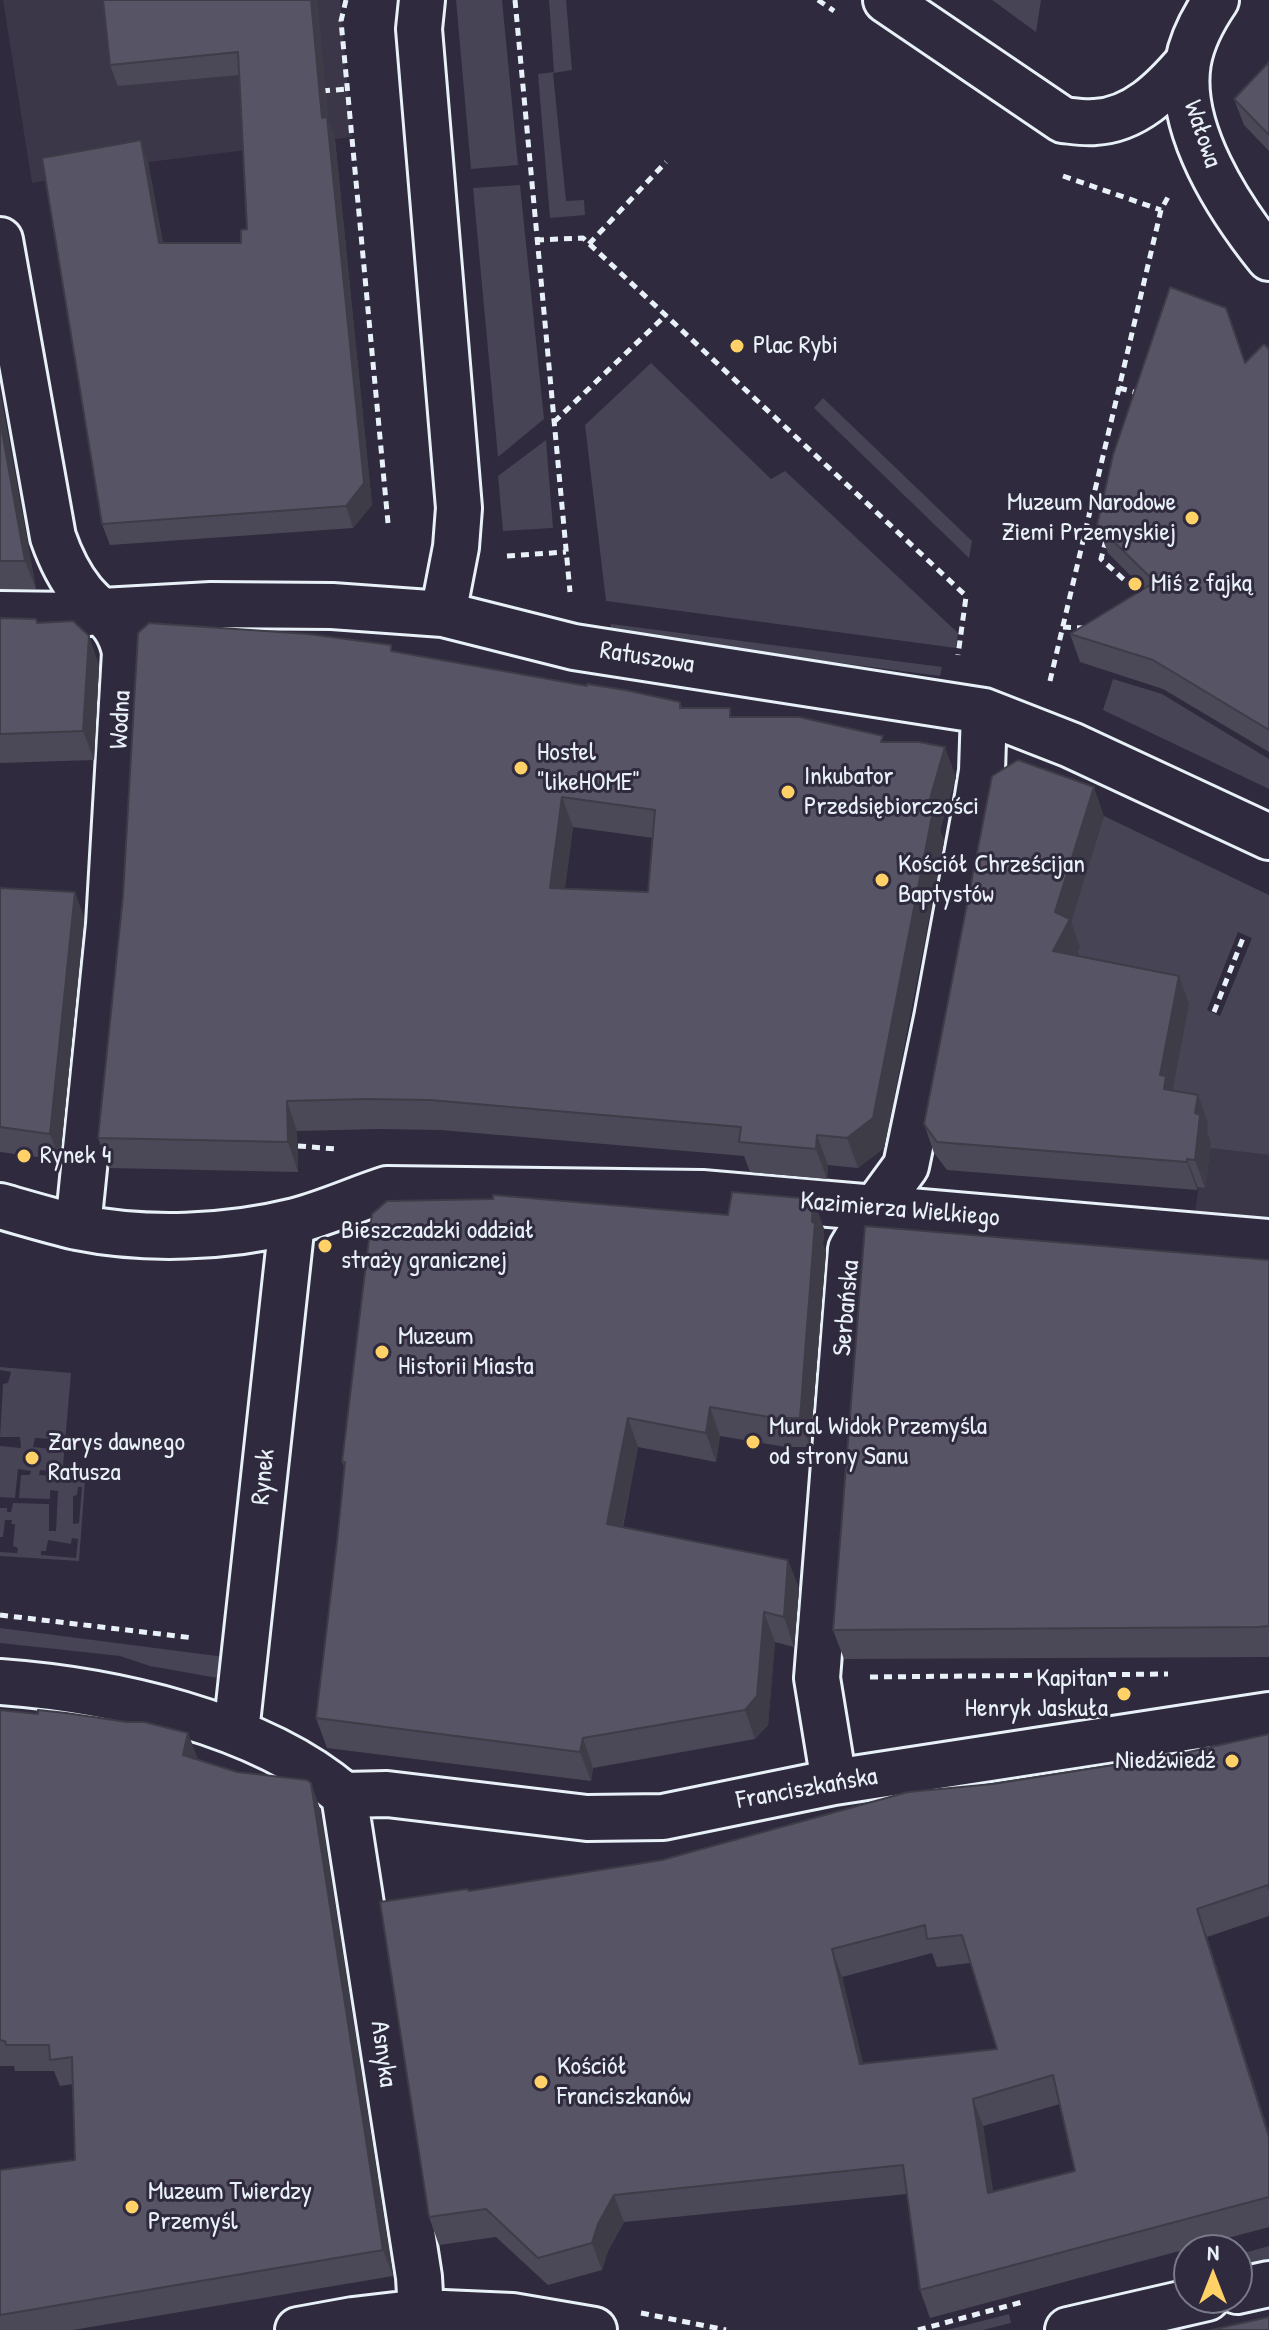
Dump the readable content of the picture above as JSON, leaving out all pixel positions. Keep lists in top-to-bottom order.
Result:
{
  "streets": {
    "street": [
      "Wałowa",
      "Ratuszowa",
      "Wodna",
      "Kazimierza Wielkiego",
      "Serbańska",
      "Rynek",
      "Franciszkańska",
      "Asnyka"
    ]
  },
  "crossings": [
    ["Ratuszowa", "Wodna"],
    ["Ratuszowa", "Serbańska"],
    ["Kazimierza Wielkiego", "Serbańska"],
    ["Kazimierza Wielkiego", "Rynek"],
    ["Serbańska", "Franciszkańska"],
    ["Franciszkańska", "Asnyka"]
  ],
  "places": [
    "Plac Rybi",
    "Muzeum Narodowe Ziemi Przemyskiej",
    "Miś z fajką",
    "Hostel \"likeHOME\"",
    "Inkubator Przedsiębiorczości",
    "Kościół Chrześcijan Baptystów",
    "Rynek 4",
    "Bieszczadzki oddział straży granicznej",
    "Muzeum Historii Miasta",
    "Mural Widok Przemyśla od strony Sanu",
    "Zarys dawnego Ratusza",
    "Kapitan Henryk Jaskuła",
    "Niedźwiedź",
    "Kościół Franciszkanów",
    "Muzeum Twierdzy Przemyśl"
  ],
  "north": "top"
}
